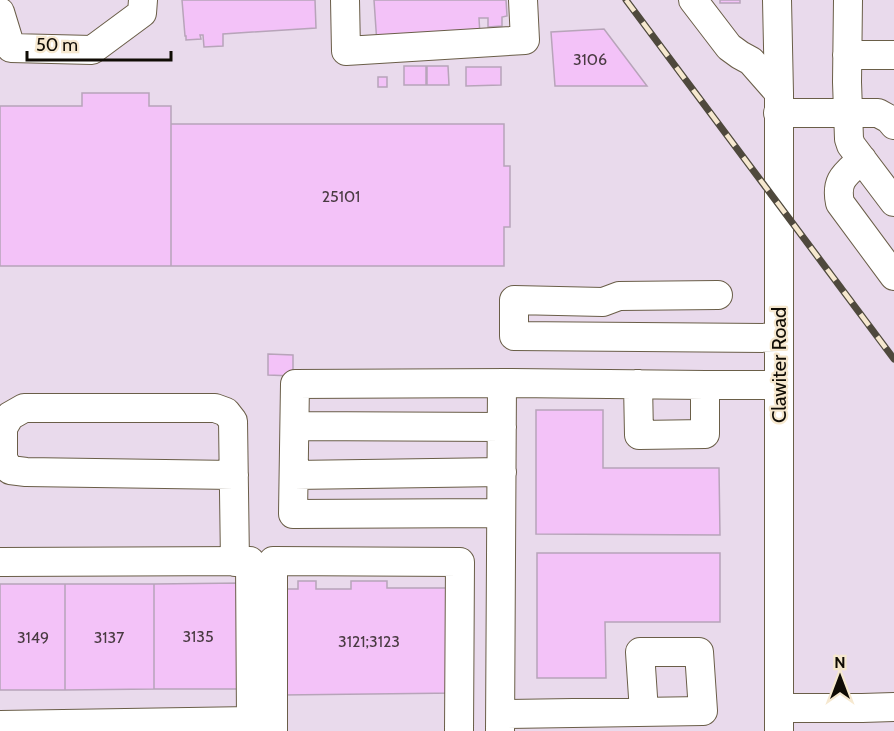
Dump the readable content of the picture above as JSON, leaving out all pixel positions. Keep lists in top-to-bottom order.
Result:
{
  "streets": {
    "street": ["Clawiter Road"]
  },
  "house_numbers": [
    "3106",
    "25101",
    "3135",
    "3149",
    "3137",
    "3121;3123"
  ],
  "scale_bar": "50 m",
  "north": "top"
}
